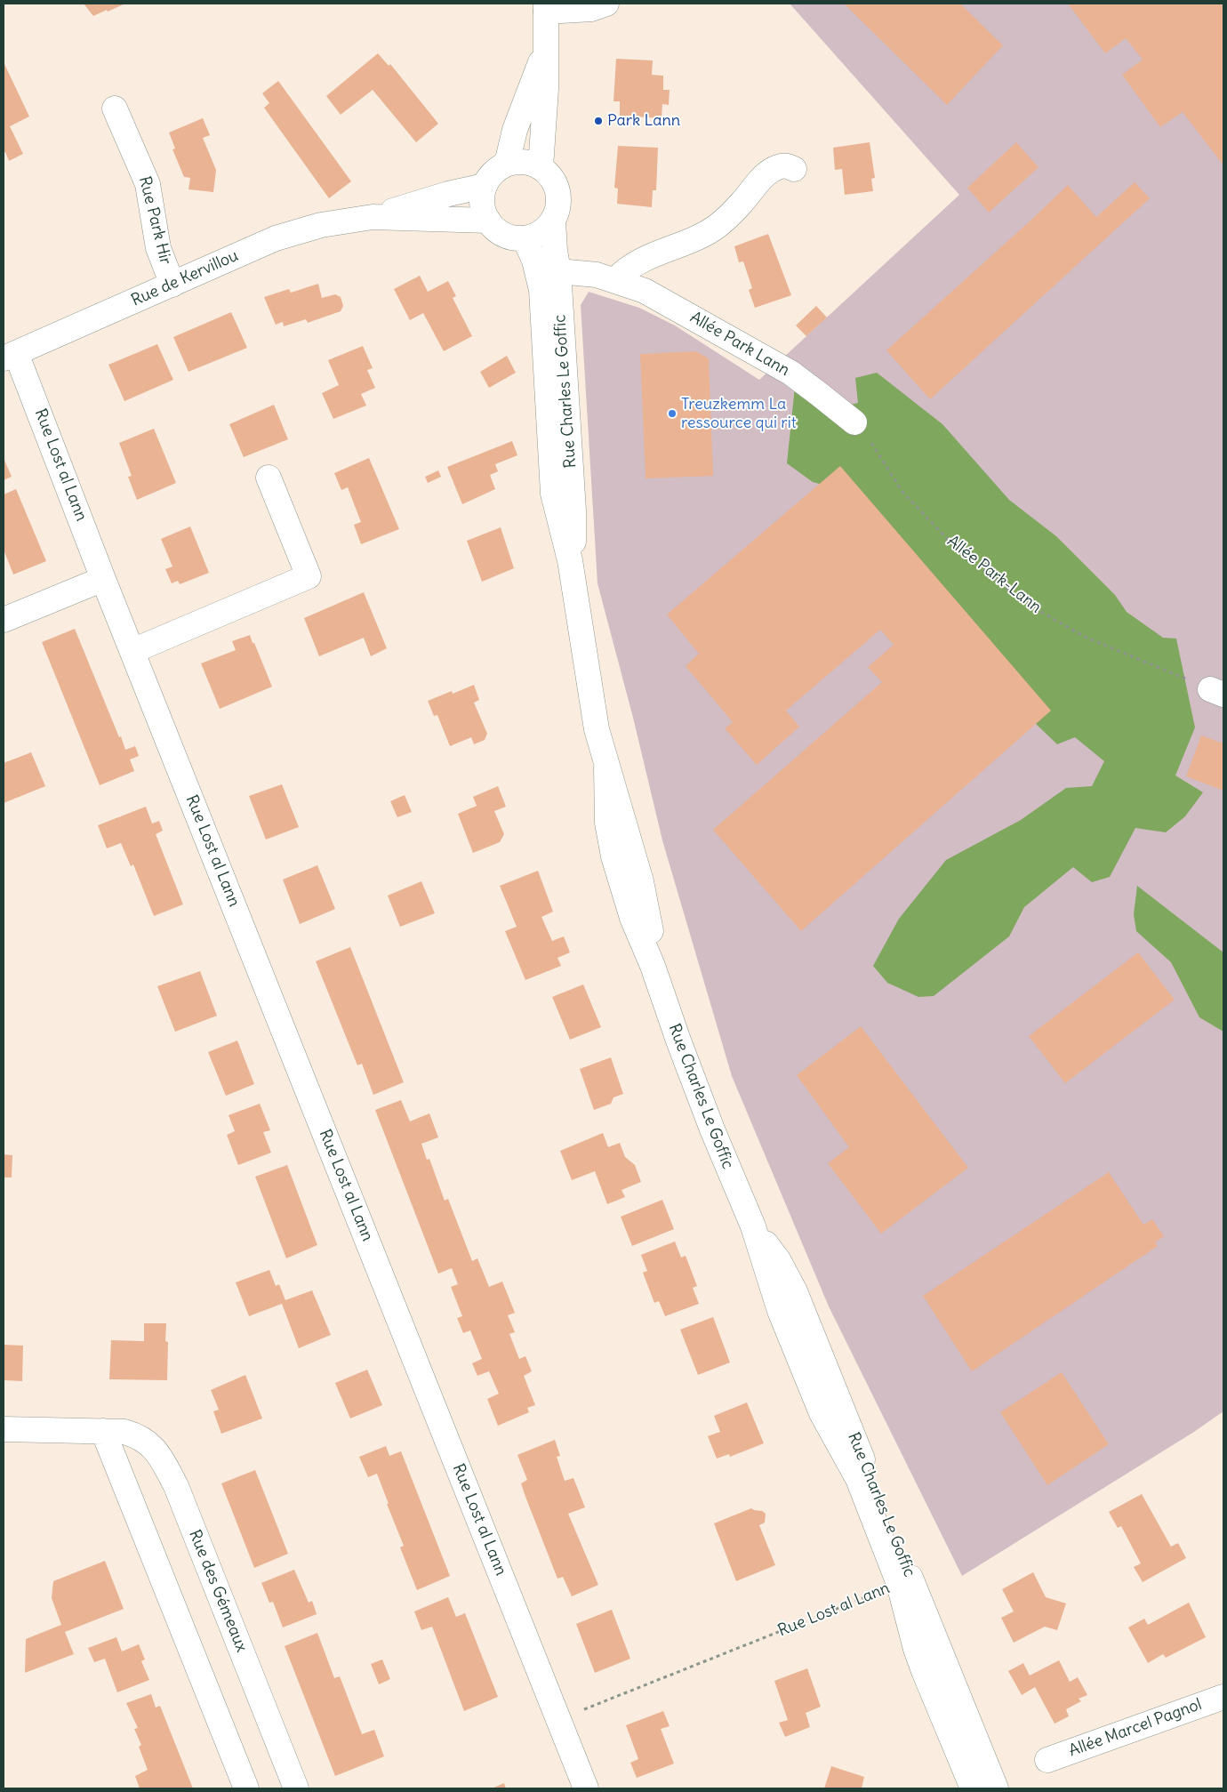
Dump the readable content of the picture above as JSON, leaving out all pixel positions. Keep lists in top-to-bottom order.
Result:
{
  "streets": {
    "street": [
      "Rue Park Hir",
      "Rue de Kervillou",
      "Allée Park Lann",
      "Rue Charles Le Goffic",
      "Rue Lost al Lann",
      "Rue des Gémeaux",
      "Allée Marcel Pagnol"
    ],
    "path": ["Allée Park-Lann"]
  },
  "crossings": [
    ["Rue Park Hir", "Rue de Kervillou"],
    ["Rue de Kervillou", "Rue Charles Le Goffic"],
    ["Rue de Kervillou", "Rue Lost al Lann"],
    ["Allée Park Lann", "Rue Charles Le Goffic"],
    ["Allée Park Lann", "Allée Park-Lann"],
    ["Rue Charles Le Goffic", "Rue Lost al Lann"]
  ],
  "places": ["Park Lann", "Treuzkemm La ressource qui rit"]
}
